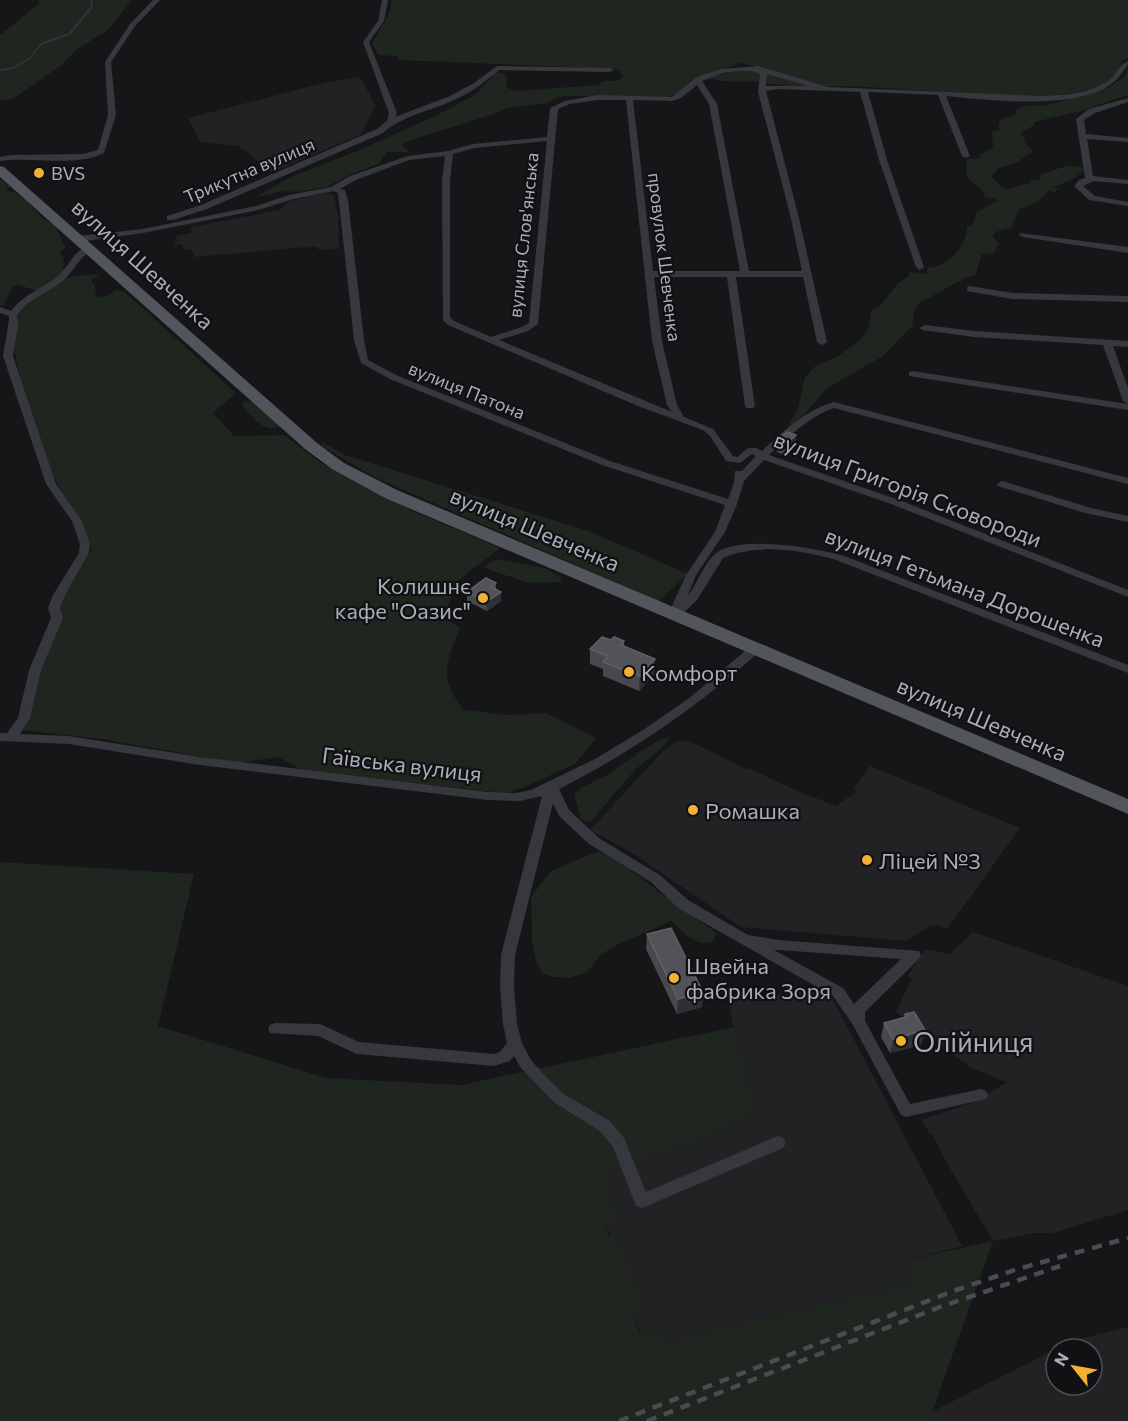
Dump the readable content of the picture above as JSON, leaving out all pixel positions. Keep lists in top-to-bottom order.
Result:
{
  "streets": {
    "main road": ["вулиця Шевченка"],
    "street": [
      "Трикутна вулиця",
      "вулиця Слов'янська",
      "провулок Шевченка",
      "вулиця Патона",
      "вулиця Григорія Сковороди",
      "вулиця Гетьмана Дорошенка",
      "Гаївська вулиця"
    ]
  },
  "crossings": [
    ["Трикутна вулиця", "вулиця Шевченка"],
    ["вулиця Слов'янська", "провулок Шевченка"],
    ["вулиця Шевченка", "вулиця Гетьмана Дорошенка"],
    ["вулиця Шевченка", "Гаївська вулиця"]
  ],
  "places": [
    "BVS",
    "Колишнє кафе \"Оазис\"",
    "Комфорт",
    "Ромашка",
    "Ліцей №3",
    "Швейна фабрика Зоря",
    "Олійниця"
  ],
  "north": "top left"
}
